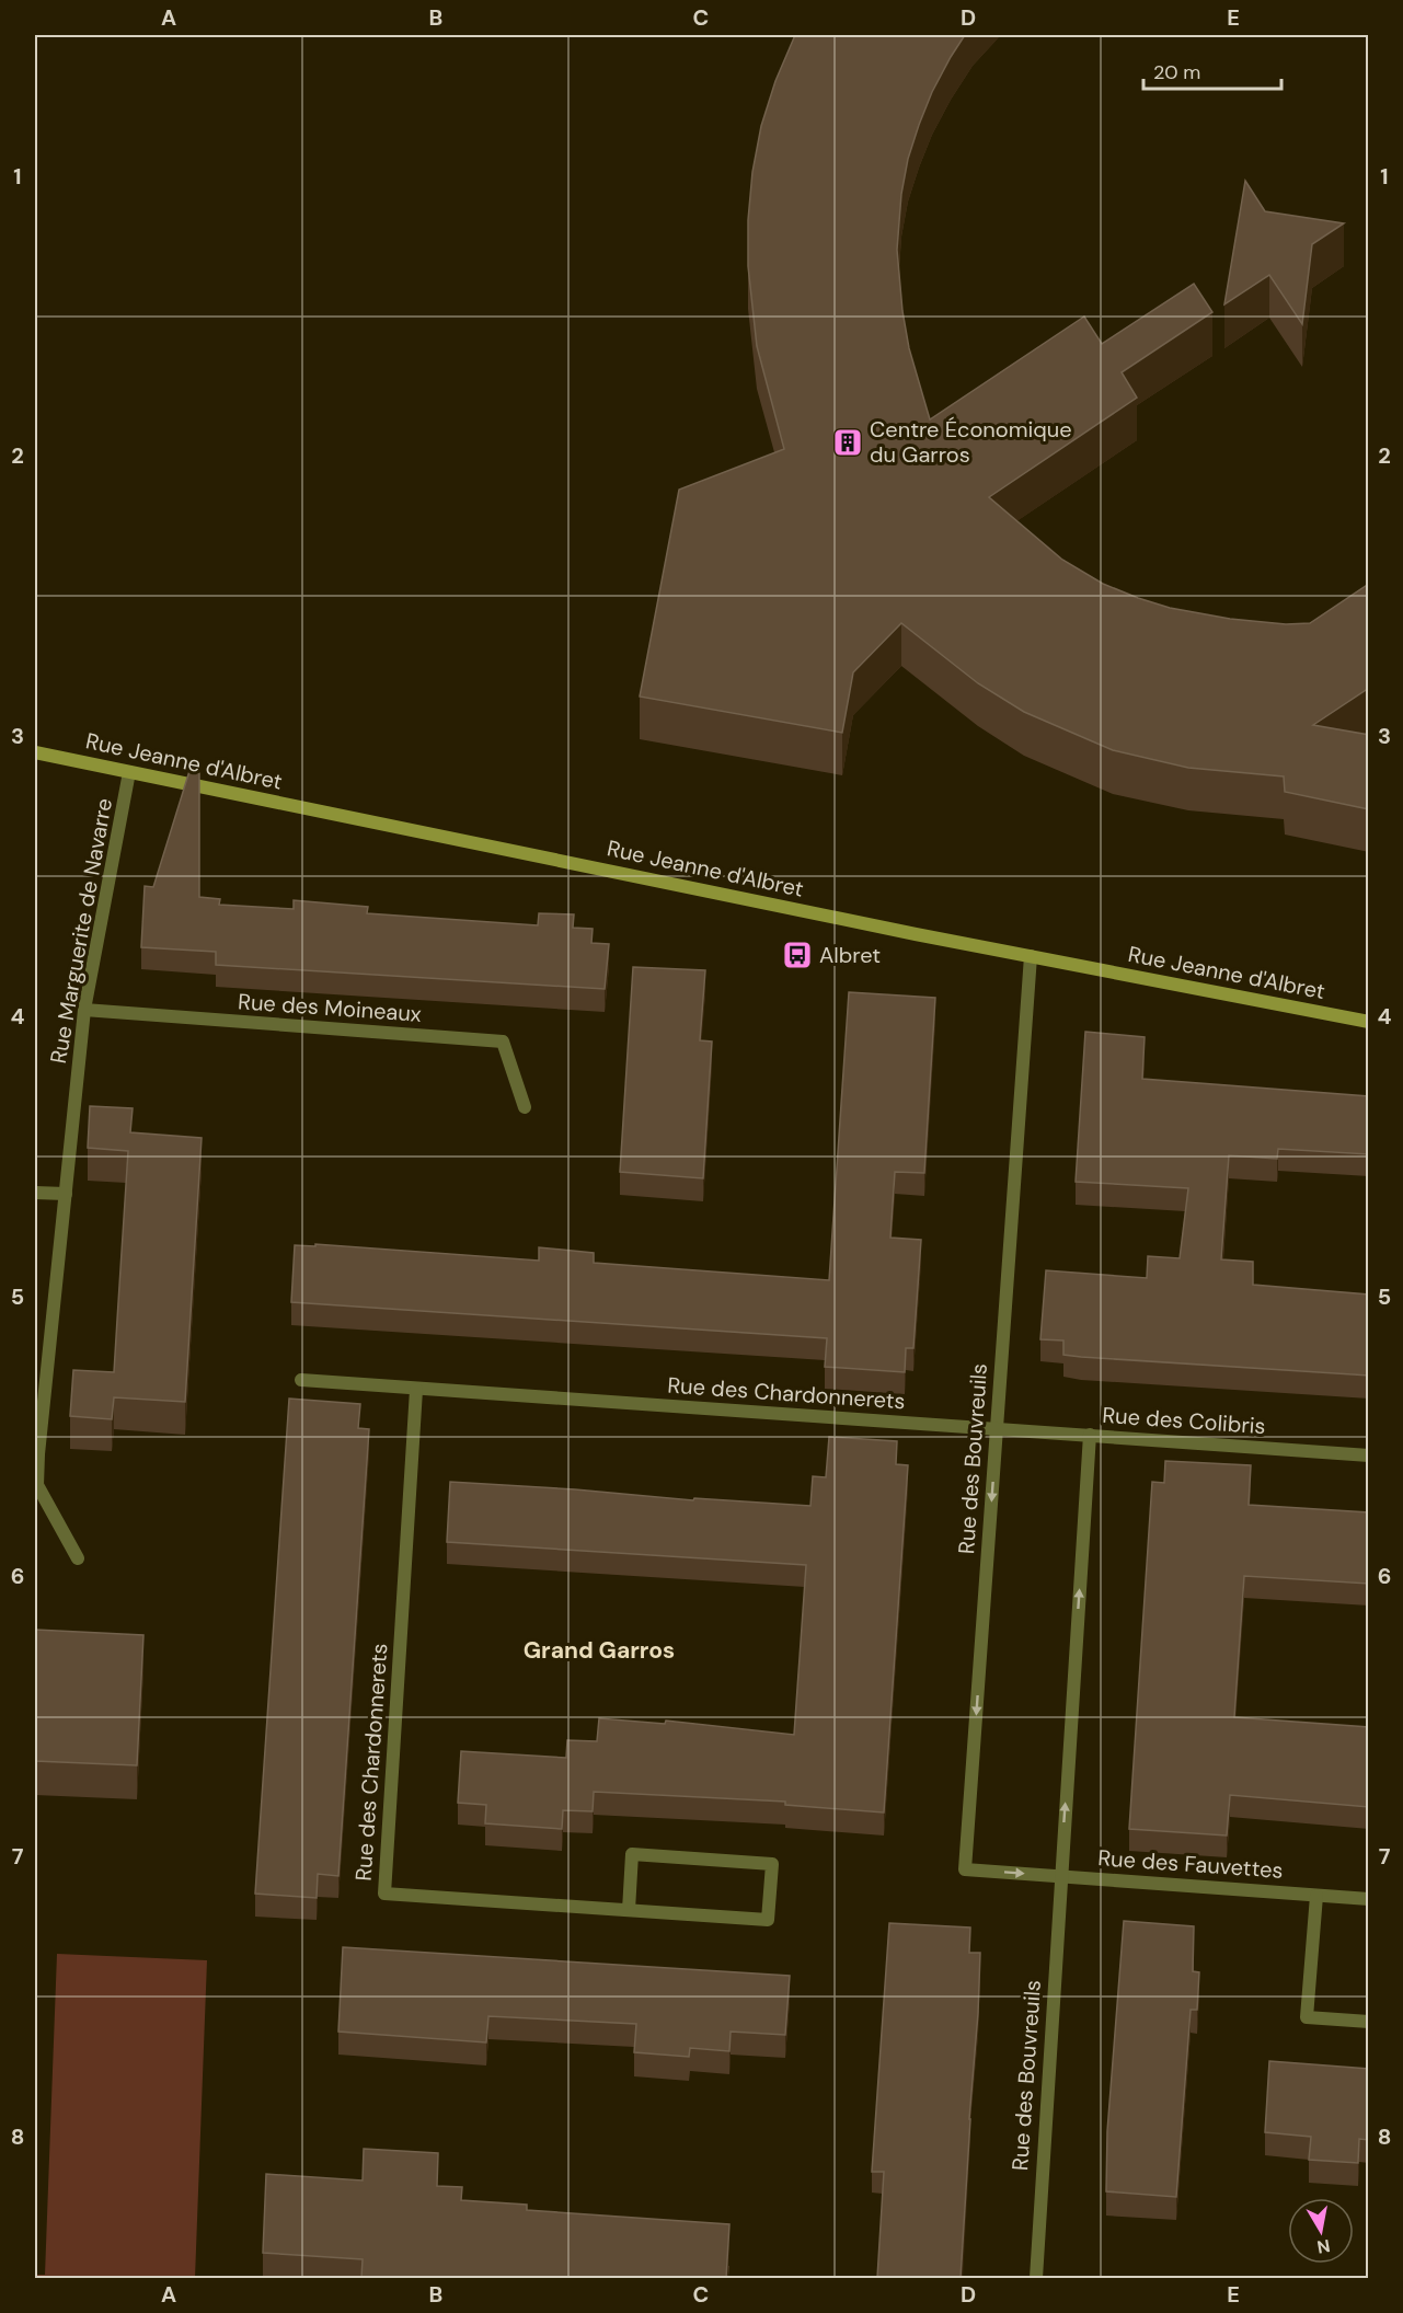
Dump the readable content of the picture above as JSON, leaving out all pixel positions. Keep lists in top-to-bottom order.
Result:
{
  "streets": {
    "street": [
      "Rue Jeanne d'Albret",
      "Rue Marguerite de Navarre",
      "Rue des Moineaux",
      "Rue des Chardonnerets",
      "Rue des Colibris",
      "Rue des Bouvreuils",
      "Rue des Fauvettes"
    ]
  },
  "crossings": [
    ["Rue Jeanne d'Albret", "Rue Marguerite de Navarre"],
    ["Rue Jeanne d'Albret", "Rue des Bouvreuils"],
    ["Rue Marguerite de Navarre", "Rue des Moineaux"],
    ["Rue des Chardonnerets", "Rue des Colibris"],
    ["Rue des Chardonnerets", "Rue des Bouvreuils"],
    ["Rue des Colibris", "Rue des Bouvreuils"],
    ["Rue des Bouvreuils", "Rue des Fauvettes"]
  ],
  "districts": ["Grand Garros"],
  "places": {
    "building": ["Centre Économique du Garros"],
    "bus stop": ["Albret"]
  },
  "scale_bar": "20 m",
  "north": "bottom",
  "grid": {
    "columns": [
      "A",
      "B",
      "C",
      "D",
      "E"
    ],
    "rows": [
      "1",
      "2",
      "3",
      "4",
      "5",
      "6",
      "7",
      "8"
    ]
  }
}
